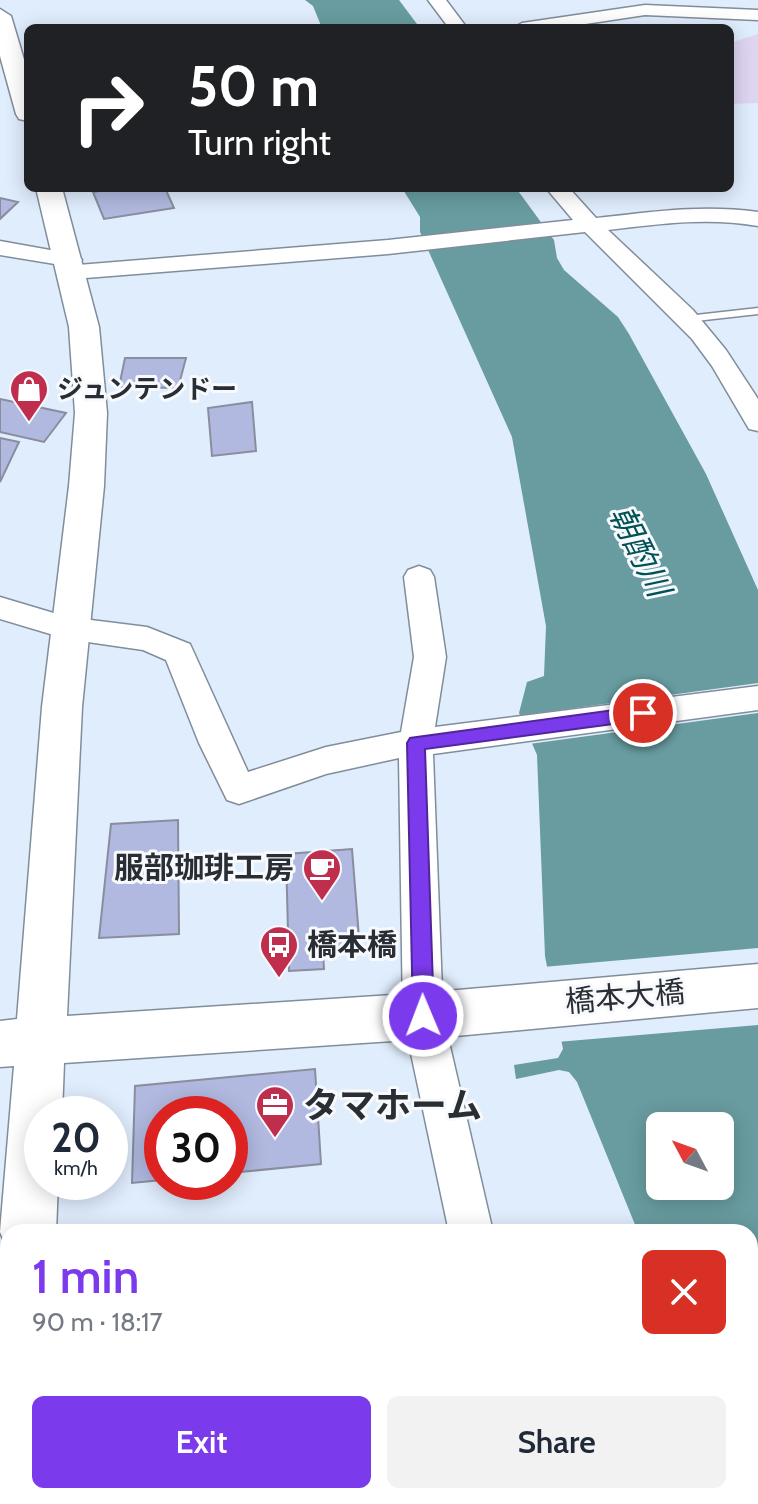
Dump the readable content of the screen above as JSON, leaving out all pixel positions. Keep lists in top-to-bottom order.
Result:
{
  "streets": {
    "street": ["橋本大橋"]
  },
  "water": ["朝酌川"],
  "places": {
    "shop": ["ジュンテンドー"],
    "cafe": ["服部珈琲工房"],
    "bus stop": ["橋本橋"],
    "office": ["タマホーム"]
  },
  "north": "top left",
  "page": {
    "turn": ["50 m", "Turn right"],
    "speed": "20 km/h",
    "limit": "30",
    "heading": ["1 min", "90 m · 18:17"],
    "buttons": ["Exit", "Share"]
  }
}
